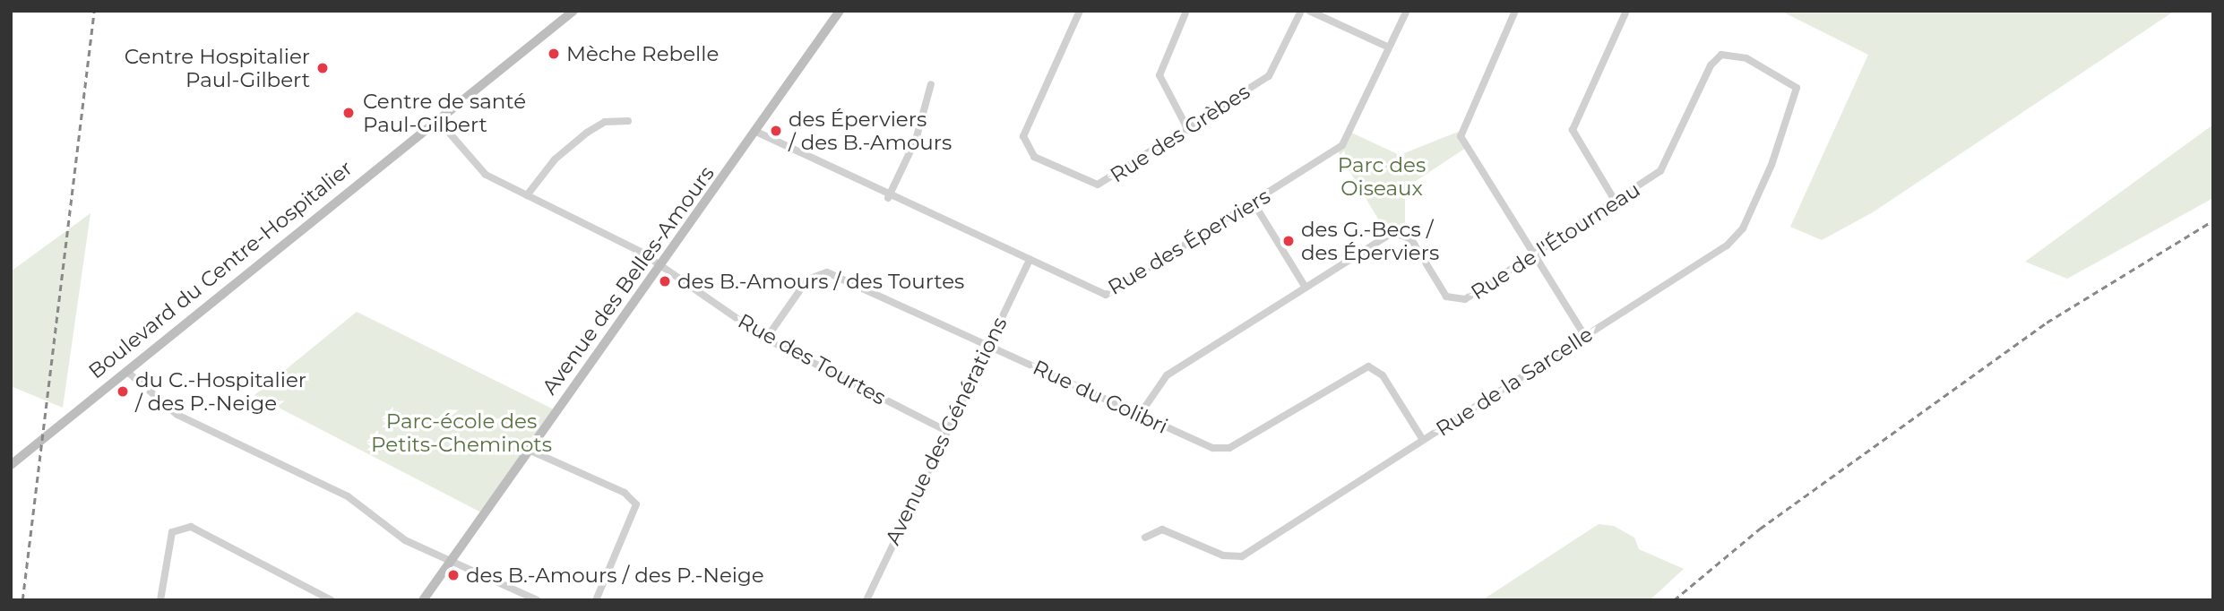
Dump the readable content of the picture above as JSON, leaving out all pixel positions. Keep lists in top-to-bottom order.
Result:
{
  "streets": {
    "street": [
      "Rue des Grèbes",
      "Rue de l'Étourneau",
      "Rue des Éperviers",
      "Boulevard du Centre-Hospitalier",
      "Avenue des Belles-Amours",
      "Rue des Tourtes",
      "Rue de la Sarcelle",
      "Rue du Colibri",
      "Avenue des Générations"
    ]
  },
  "crossings": [
    ["Rue de l'Étourneau", "Rue de la Sarcelle"],
    ["Rue de l'Étourneau", "Rue du Colibri"],
    ["Rue des Éperviers", "Avenue des Belles-Amours"],
    ["Rue des Éperviers", "Avenue des Générations"],
    ["Boulevard du Centre-Hospitalier", "Rue des Tourtes"],
    ["Avenue des Belles-Amours", "Rue des Tourtes"],
    ["Rue des Tourtes", "Rue du Colibri"],
    ["Rue des Tourtes", "Avenue des Générations"],
    ["Rue de la Sarcelle", "Rue du Colibri"],
    ["Rue du Colibri", "Avenue des Générations"]
  ],
  "parks": ["Parc des Oiseaux", "Parc-école des Petits-Cheminots"],
  "places": [
    "Mèche Rebelle",
    "Centre Hospitalier Paul-Gilbert",
    "Centre de santé Paul-Gilbert",
    "des Éperviers / des B.-Amours",
    "des G.-Becs / des Éperviers",
    "des B.-Amours / des Tourtes",
    "du C.-Hospitalier / des P.-Neige",
    "des B.-Amours / des P.-Neige"
  ]
}
